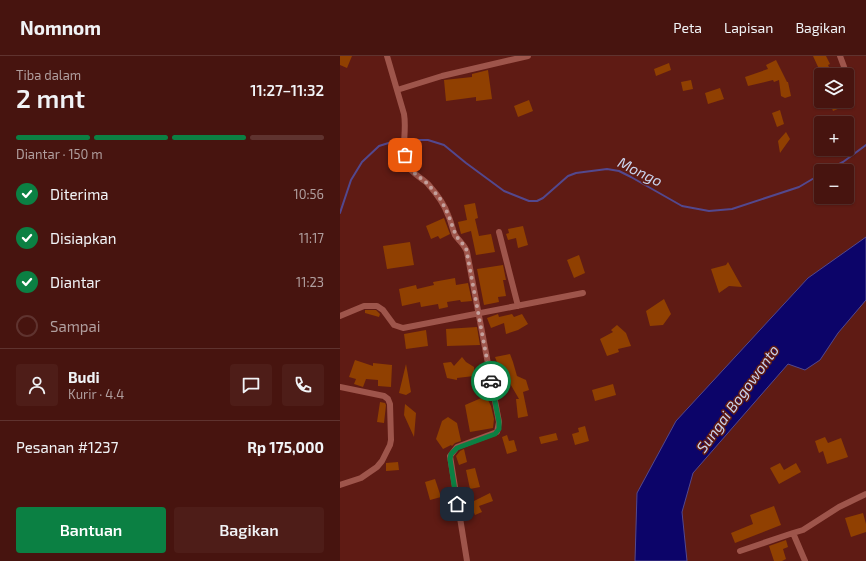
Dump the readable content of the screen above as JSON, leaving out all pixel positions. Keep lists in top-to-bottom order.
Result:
{
  "water": ["Mongo", "Sungai Bogowonto"],
  "page": {
    "header": "Nomnom",
    "nav": ["Peta", "Lapisan", "Bagikan"],
    "heading": ["2 mnt", "Tiba dalam", "11:27–11:32"],
    "panel": [
      "Budi",
      "Kurir · 4.4",
      "Pesanan #1237",
      "Rp 175,000"
    ],
    "map_buttons": ["+", "−"],
    "bar": "Diantar · 150 m",
    "list": [
      ["Diterima", "10:56"],
      ["Disiapkan", "11:17"],
      ["Diantar", "11:23"],
      "Sampai"
    ],
    "buttons": ["Bantuan", "Bagikan"]
  }
}
